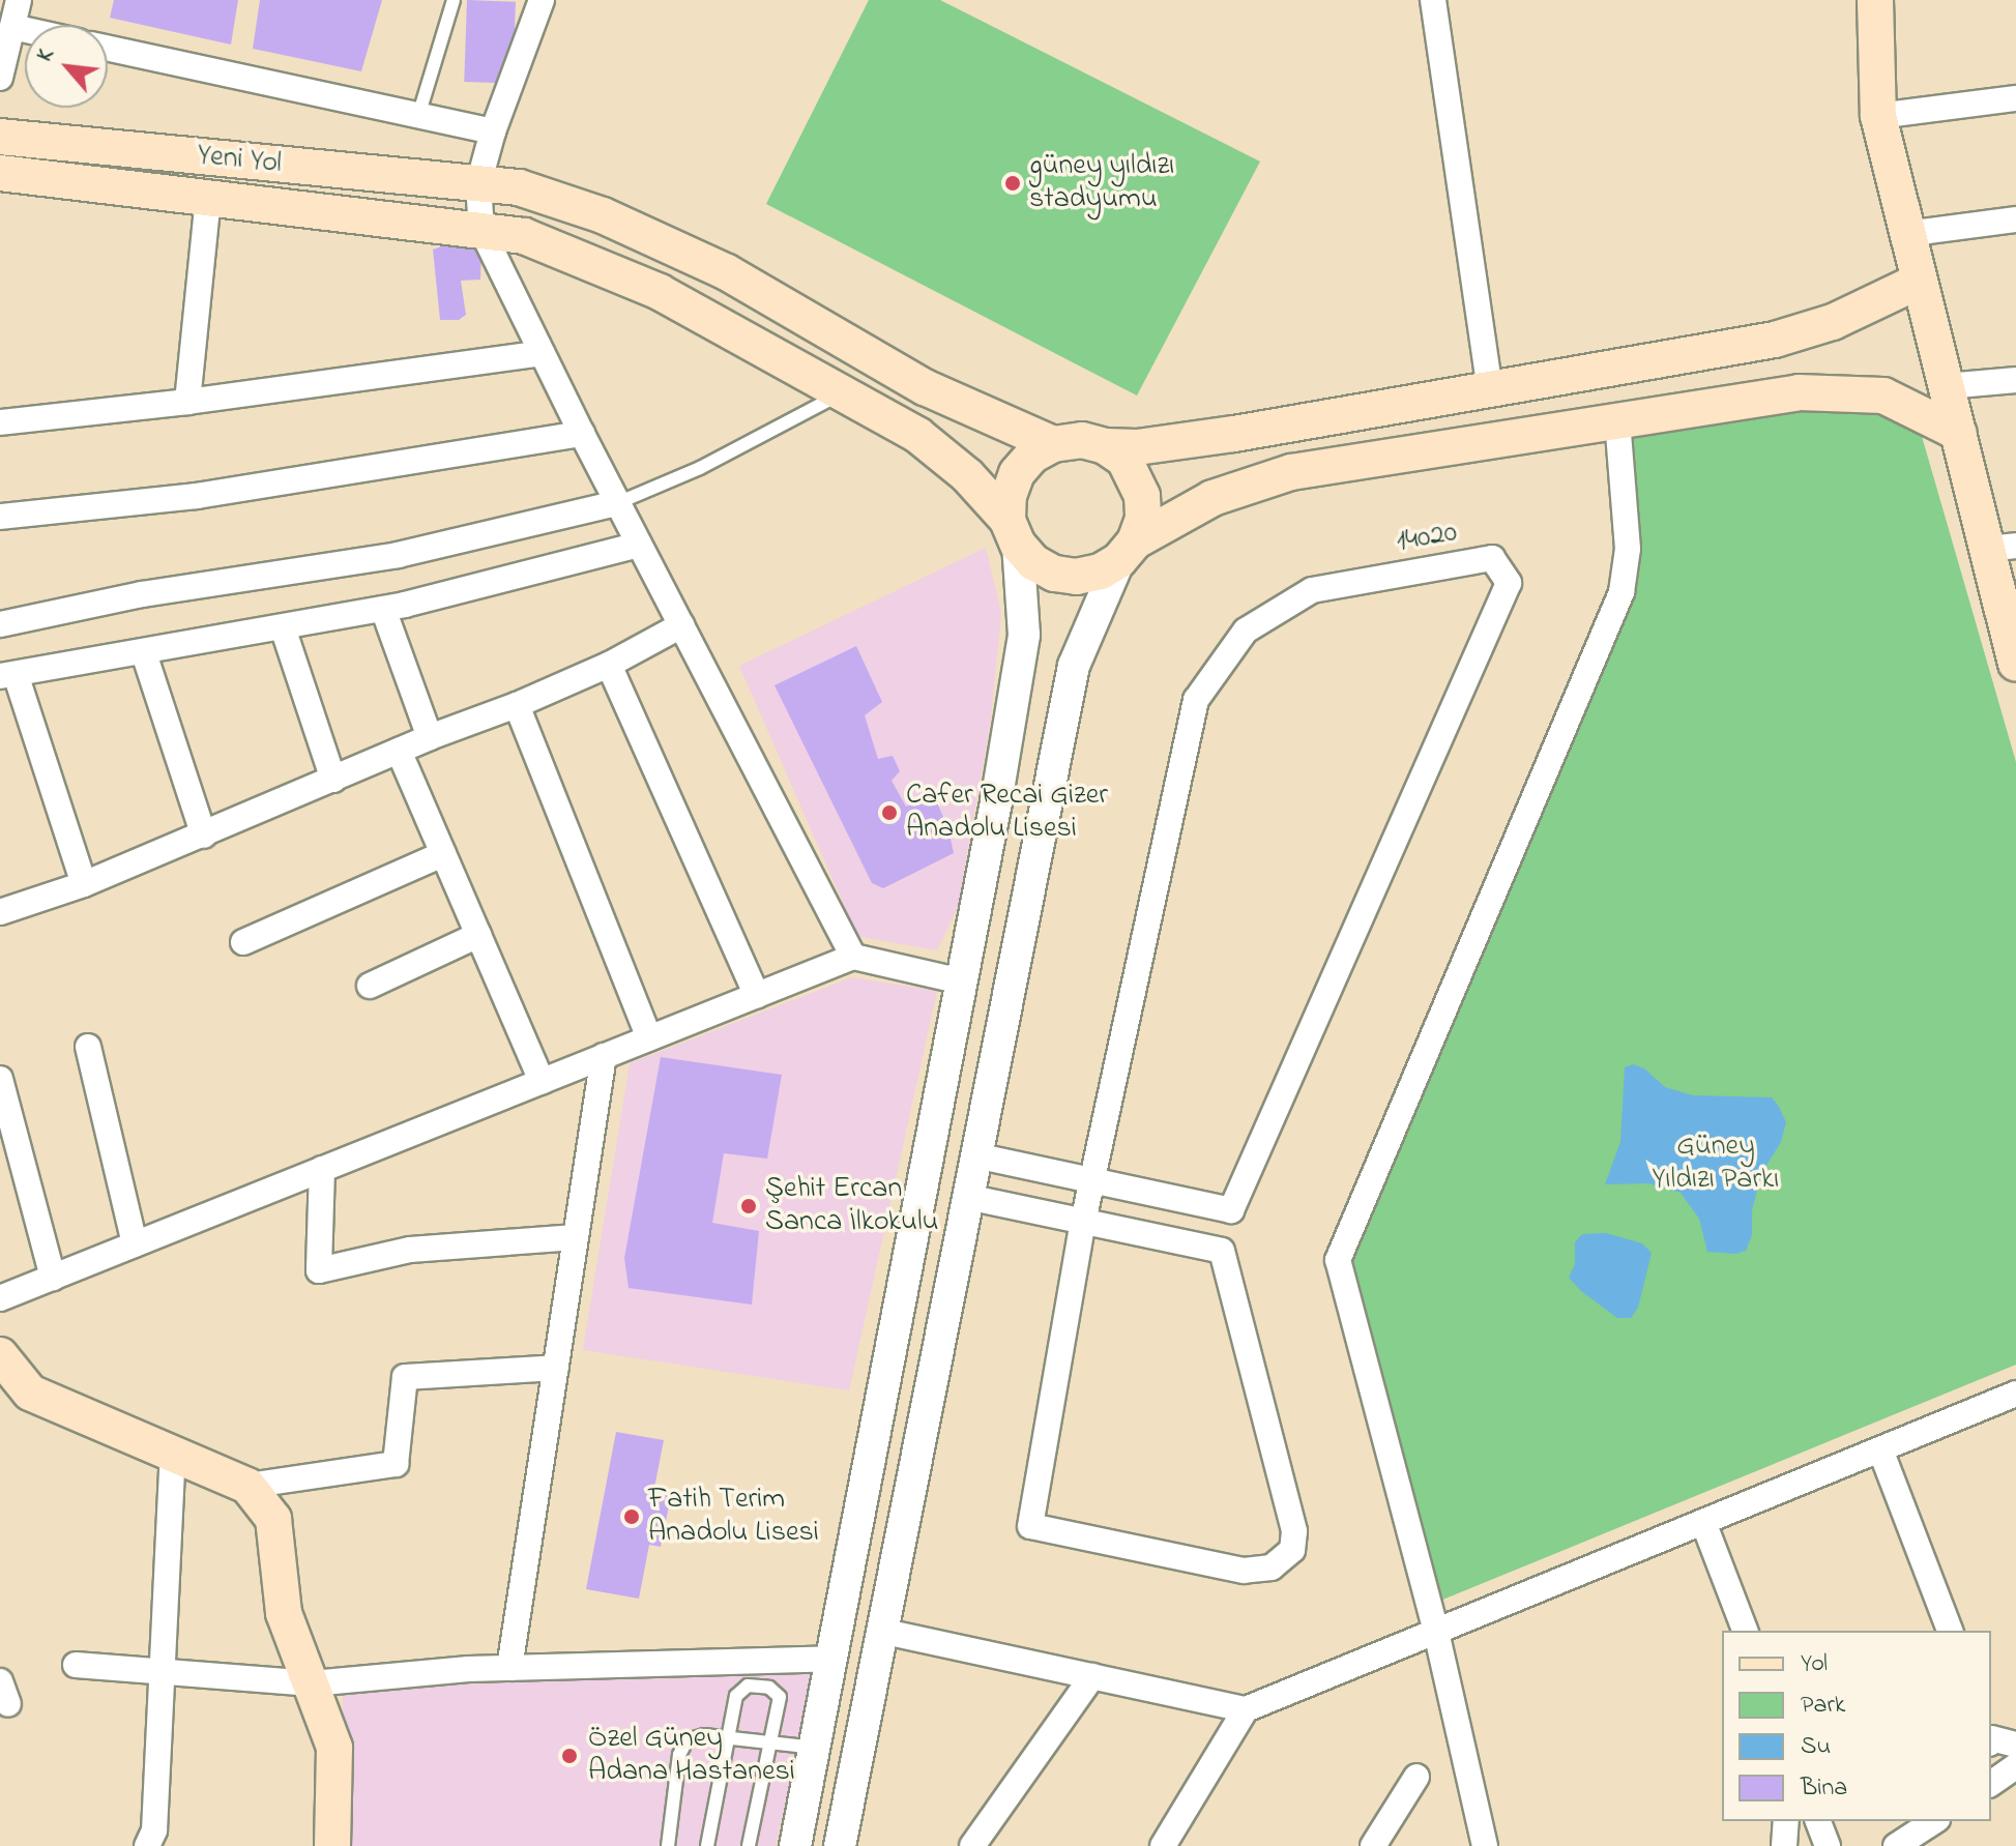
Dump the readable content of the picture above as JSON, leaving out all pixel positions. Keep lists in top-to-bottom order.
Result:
{
  "streets": {
    "main road": ["Yeni Yol"],
    "street": ["14020"]
  },
  "parks": ["Güney Yıldızı Parkı"],
  "places": [
    "güney yıldızı stadyumu",
    "Cafer Recai Gizer Anadolu Lisesi",
    "Şehit Ercan Sanca İlkokulu",
    "Fatih Terim Anadolu Lisesi",
    "Özel Güney Adana Hastanesi"
  ],
  "legend": [
    "Yol",
    "Park",
    "Su",
    "Bina"
  ],
  "north": "top left"
}
